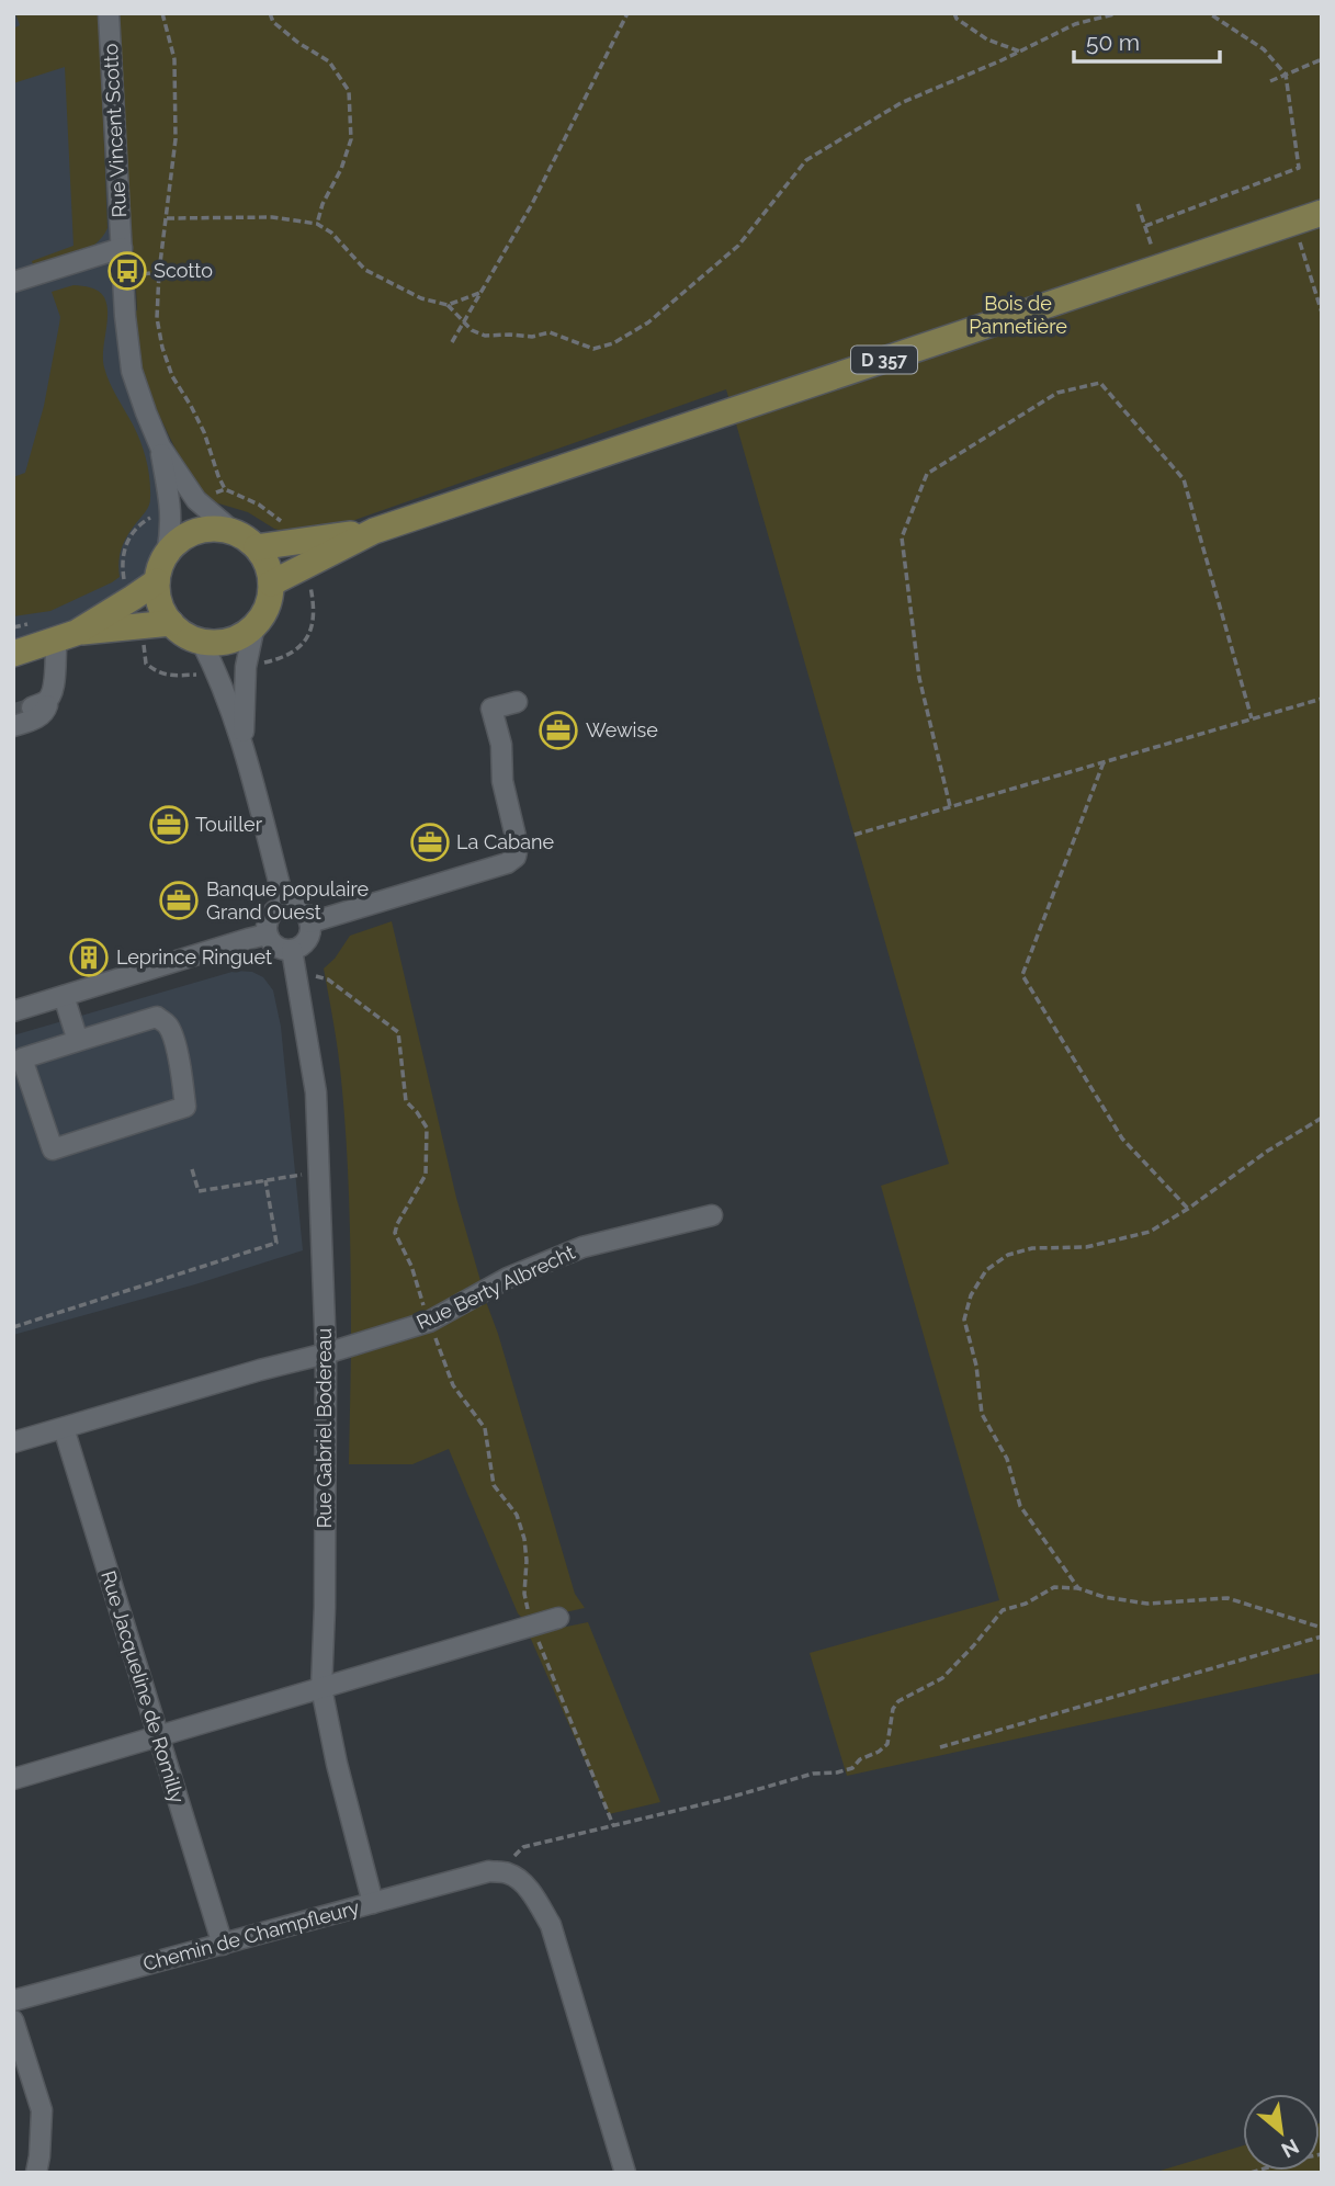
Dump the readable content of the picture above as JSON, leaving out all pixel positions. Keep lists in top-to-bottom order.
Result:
{
  "streets": {
    "main road": ["D 357"],
    "street": [
      "Rue Vincent Scotto",
      "Rue Berty Albrecht",
      "Rue Gabriel Bodereau",
      "Rue Jacqueline de Romilly",
      "Chemin de Champfleury"
    ]
  },
  "crossings": [
    ["Rue Vincent Scotto", "D 357"],
    ["Rue Berty Albrecht", "Rue Gabriel Bodereau"],
    ["Rue Berty Albrecht", "Rue Jacqueline de Romilly"],
    ["Rue Gabriel Bodereau", "Chemin de Champfleury"],
    ["Rue Jacqueline de Romilly", "Chemin de Champfleury"]
  ],
  "parks": ["Bois de Pannetière"],
  "places": {
    "bus stop": ["Scotto"],
    "office": [
      "Wewise",
      "Touiller",
      "La Cabane",
      "Banque populaire Grand Ouest"
    ],
    "building": ["Leprince Ringuet"]
  },
  "scale_bar": "50 m",
  "north": "bottom right"
}
